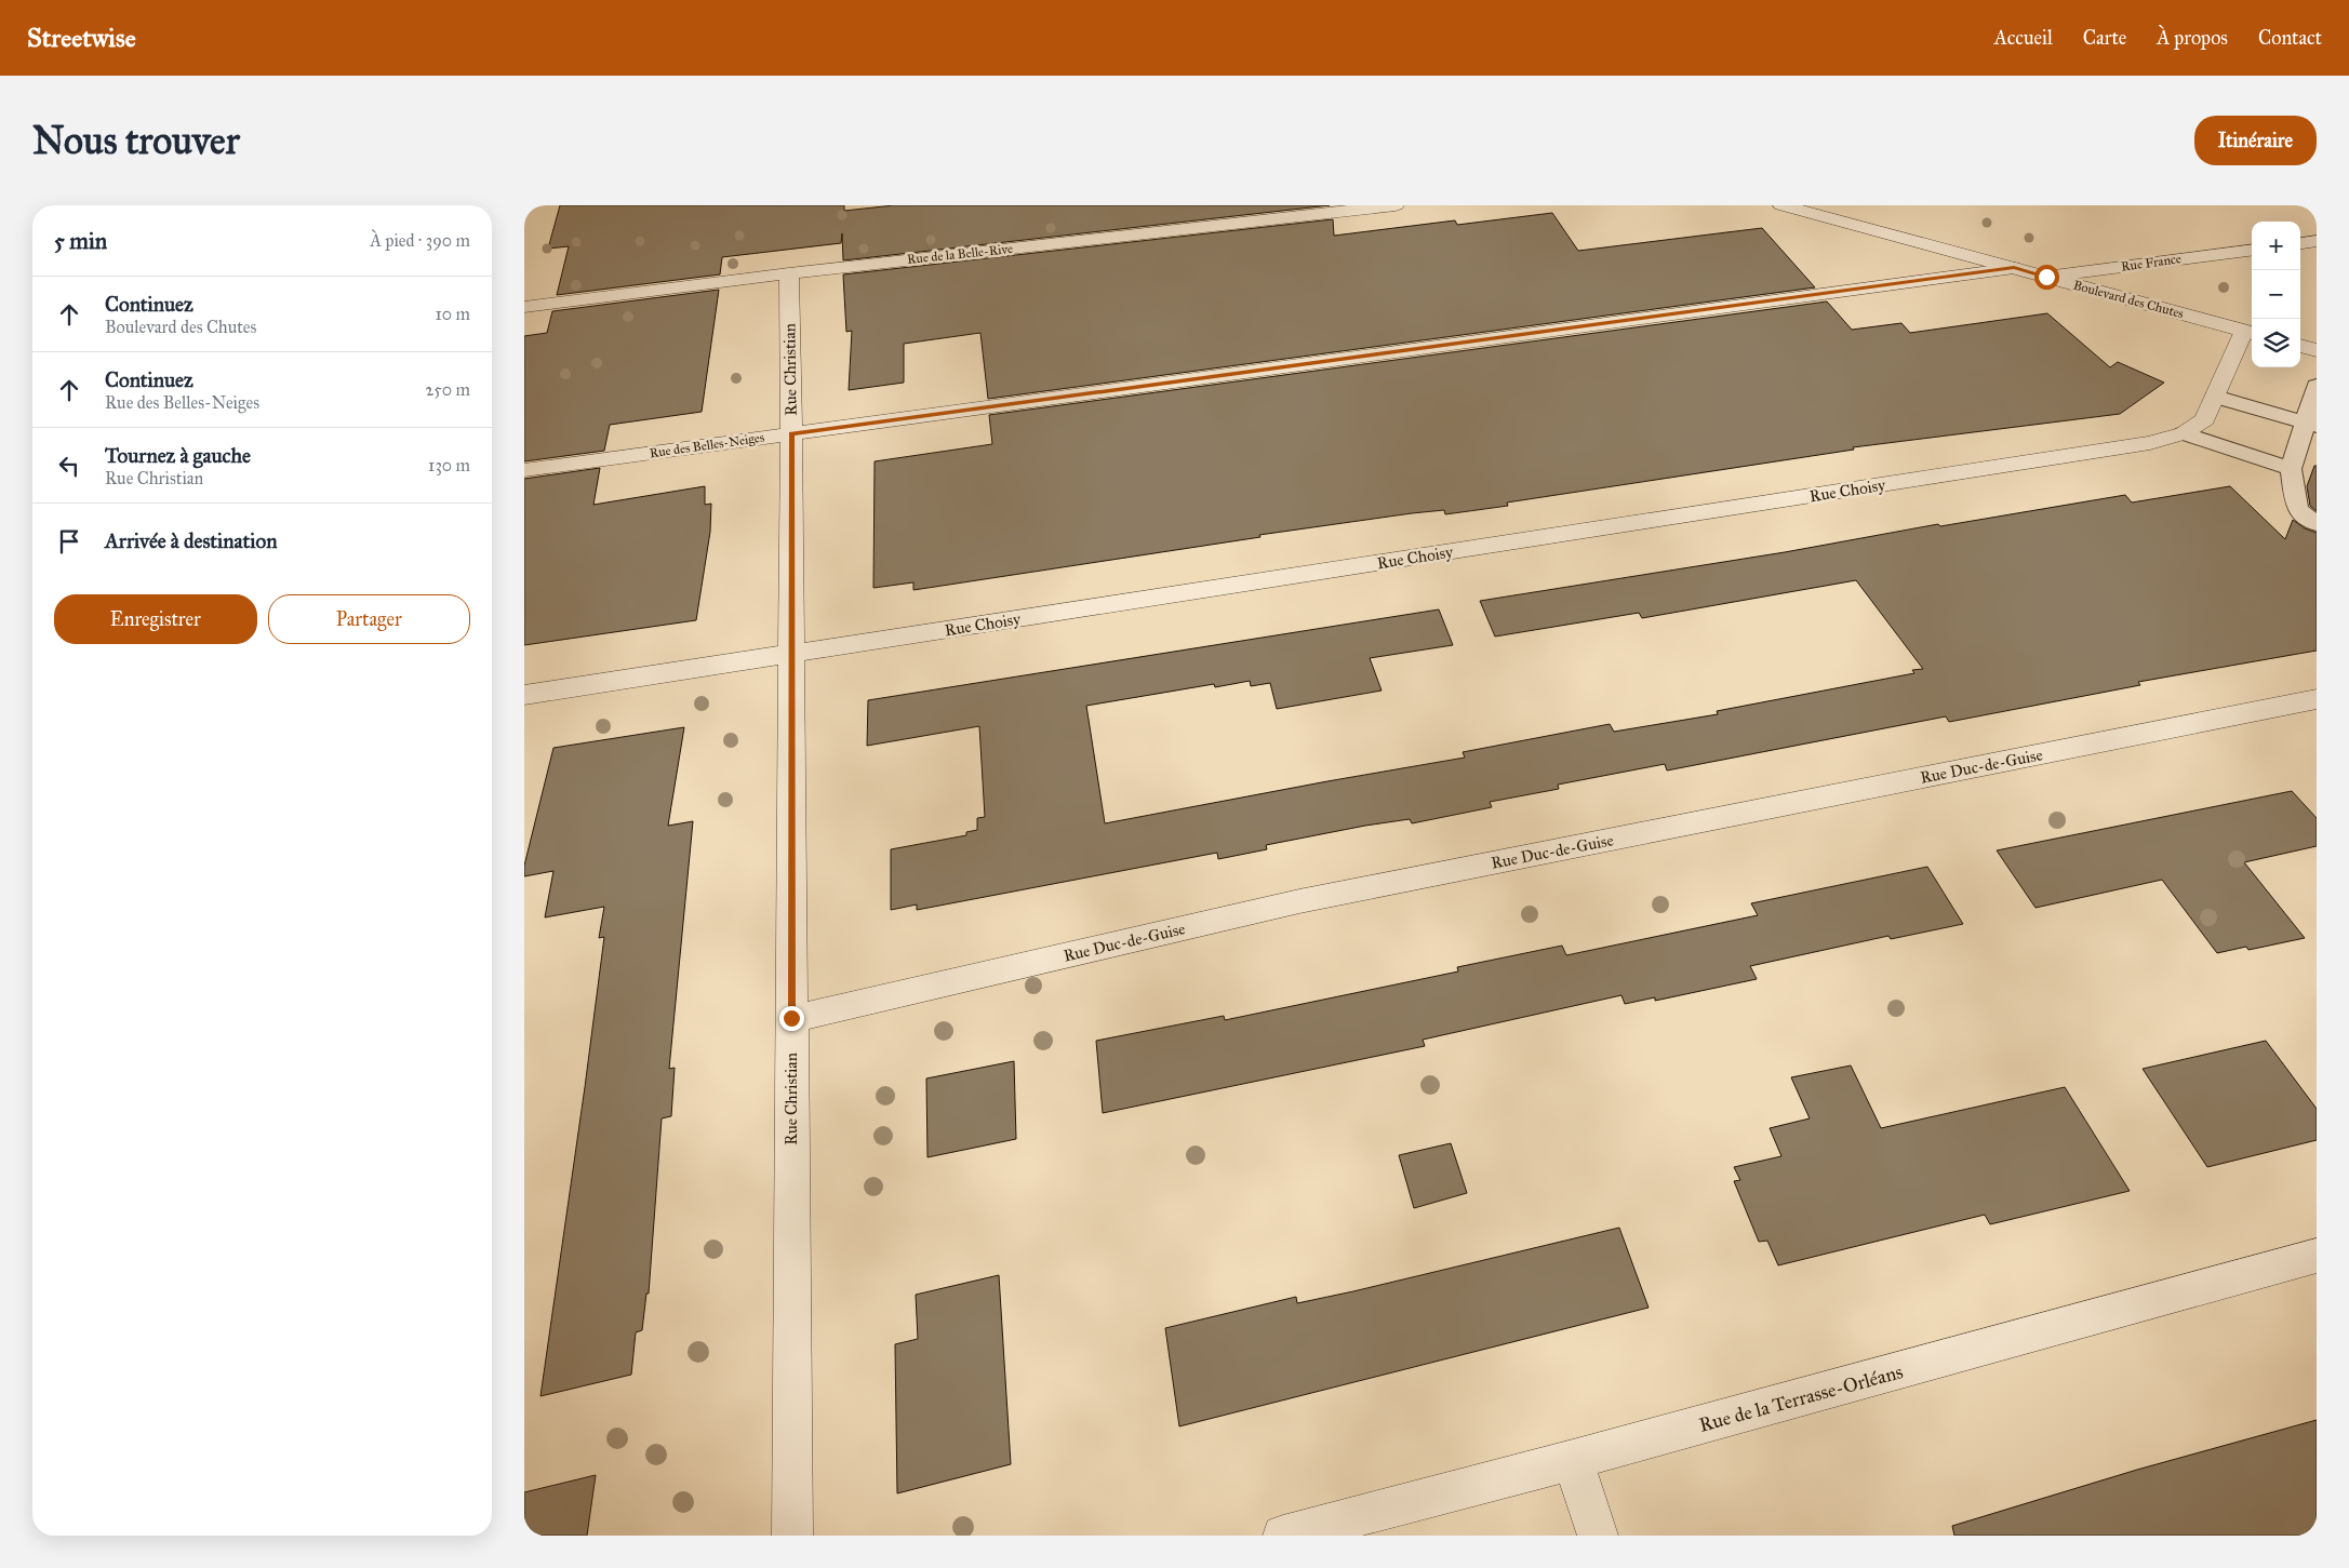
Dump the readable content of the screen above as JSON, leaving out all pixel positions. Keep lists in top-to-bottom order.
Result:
{
  "streets": {
    "street": [
      "Rue de la Belle-Rive",
      "Rue France",
      "Boulevard des Chutes",
      "Rue Christian",
      "Rue des Belles-Neiges",
      "Rue Choisy",
      "Rue Duc-de-Guise",
      "Rue de la Terrasse-Orléans"
    ]
  },
  "crossings": [
    ["Rue de la Belle-Rive", "Rue Christian"],
    ["Rue France", "Boulevard des Chutes"],
    ["Boulevard des Chutes", "Rue des Belles-Neiges"],
    ["Boulevard des Chutes", "Rue Choisy"],
    ["Rue Christian", "Rue des Belles-Neiges"],
    ["Rue Christian", "Rue Choisy"],
    ["Rue Christian", "Rue Duc-de-Guise"]
  ],
  "page": {
    "header": "Streetwise",
    "nav": [
      "Accueil",
      "Carte",
      "À propos",
      "Contact"
    ],
    "buttons": [
      "Itinéraire",
      ["Enregistrer", "Partager"]
    ],
    "title": "Nous trouver",
    "heading": ["5 min", "À pied · 390 m"],
    "map_buttons": ["+", "−"],
    "list": [
      ["Continuez", "Boulevard des Chutes", "10 m"],
      ["Continuez", "Rue des Belles-Neiges", "250 m"],
      ["Tournez à gauche", "Rue Christian", "130 m"],
      "Arrivée à destination"
    ]
  }
}
